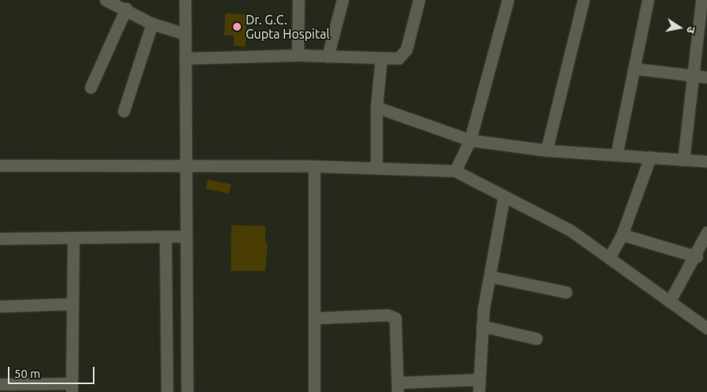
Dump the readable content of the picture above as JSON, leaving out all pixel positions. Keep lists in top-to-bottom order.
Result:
{
  "places": ["Dr. G.C. Gupta Hospital"],
  "scale_bar": "50 m",
  "north": "right"
}
